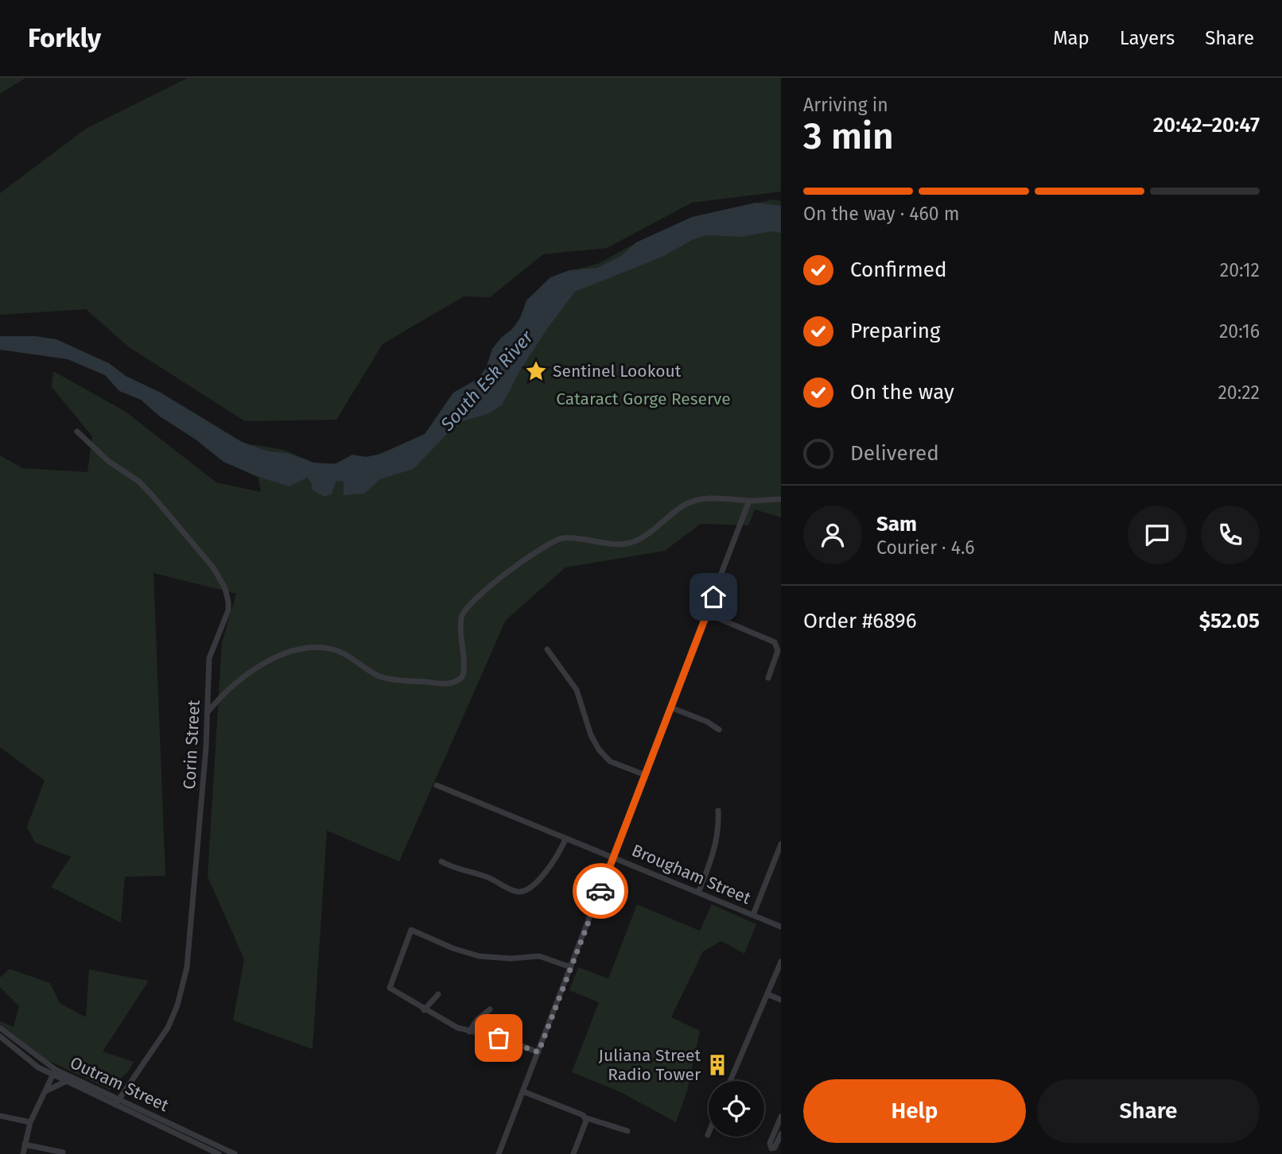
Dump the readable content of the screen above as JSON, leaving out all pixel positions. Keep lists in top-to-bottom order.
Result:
{
  "streets": {
    "street": ["Corin Street", "Brougham Street", "Outram Street"]
  },
  "crossings": [
    ["Corin Street", "Outram Street"]
  ],
  "water": ["South Esk River"],
  "parks": ["Cataract Gorge Reserve"],
  "places": {
    "place": ["Sentinel Lookout"],
    "building": ["Juliana Street Radio Tower"]
  },
  "page": {
    "header": "Forkly",
    "nav": ["Map", "Layers", "Share"],
    "heading": ["3 min", "Arriving in", "20:42–20:47"],
    "panel": [
      "Sam",
      "Courier · 4.6",
      "Order #6896",
      "$52.05"
    ],
    "bar": "On the way · 460 m",
    "list": [
      ["Confirmed", "20:12"],
      ["Preparing", "20:16"],
      ["On the way", "20:22"],
      "Delivered"
    ],
    "buttons": ["Help", "Share"]
  }
}
